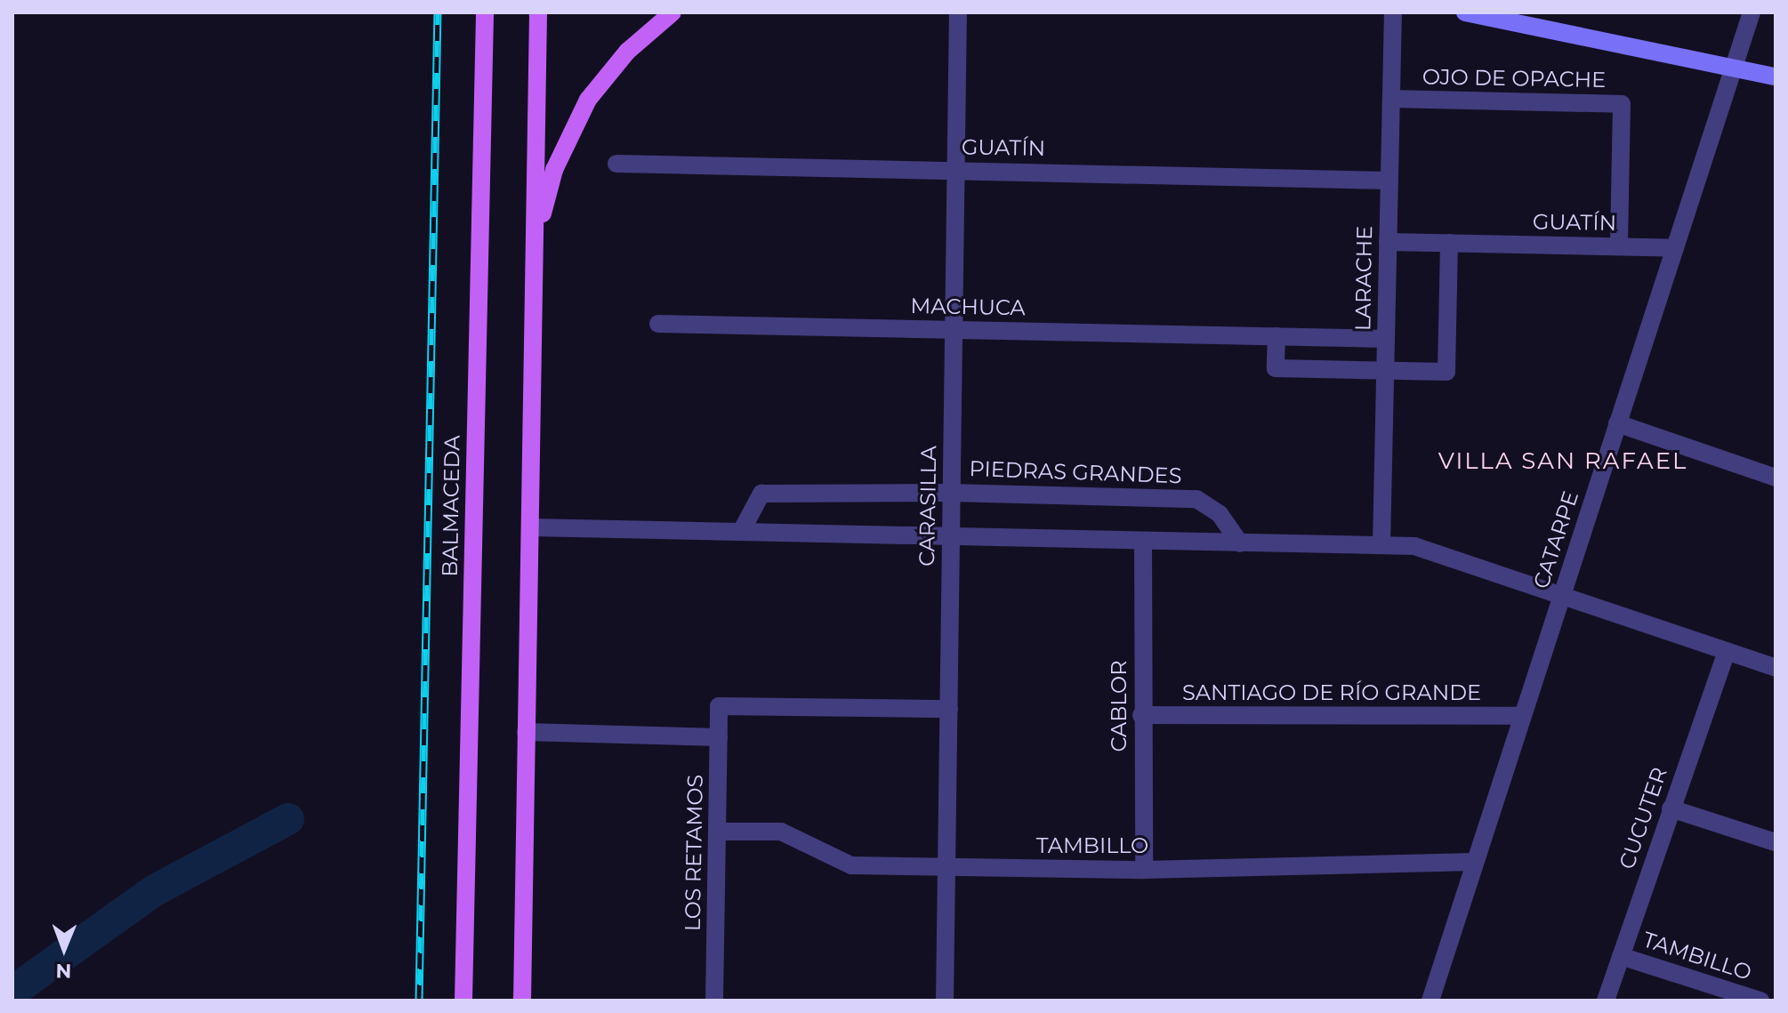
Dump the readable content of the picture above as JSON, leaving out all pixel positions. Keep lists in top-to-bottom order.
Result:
{
  "streets": {
    "main road": ["BALMACEDA"],
    "street": [
      "OJO DE OPACHE",
      "GUATÍN",
      "LARACHE",
      "MACHUCA",
      "PIEDRAS GRANDES",
      "CARASILLA",
      "CATARPE",
      "SANTIAGO DE RÍO GRANDE",
      "CABLOR",
      "CUCUTER",
      "TAMBILLO",
      "LOS RETAMOS"
    ]
  },
  "crossings": [
    ["OJO DE OPACHE", "GUATÍN"],
    ["OJO DE OPACHE", "LARACHE"],
    ["GUATÍN", "LARACHE"],
    ["GUATÍN", "CARASILLA"],
    ["GUATÍN", "CATARPE"],
    ["LARACHE", "MACHUCA"],
    ["MACHUCA", "CARASILLA"],
    ["PIEDRAS GRANDES", "CARASILLA"],
    ["CARASILLA", "TAMBILLO"],
    ["CARASILLA", "LOS RETAMOS"],
    ["CATARPE", "SANTIAGO DE RÍO GRANDE"],
    ["CATARPE", "TAMBILLO"],
    ["SANTIAGO DE RÍO GRANDE", "CABLOR"],
    ["CABLOR", "TAMBILLO"],
    ["CUCUTER", "TAMBILLO"],
    ["TAMBILLO", "LOS RETAMOS"]
  ],
  "districts": ["VILLA SAN RAFAEL"],
  "north": "bottom"
}
